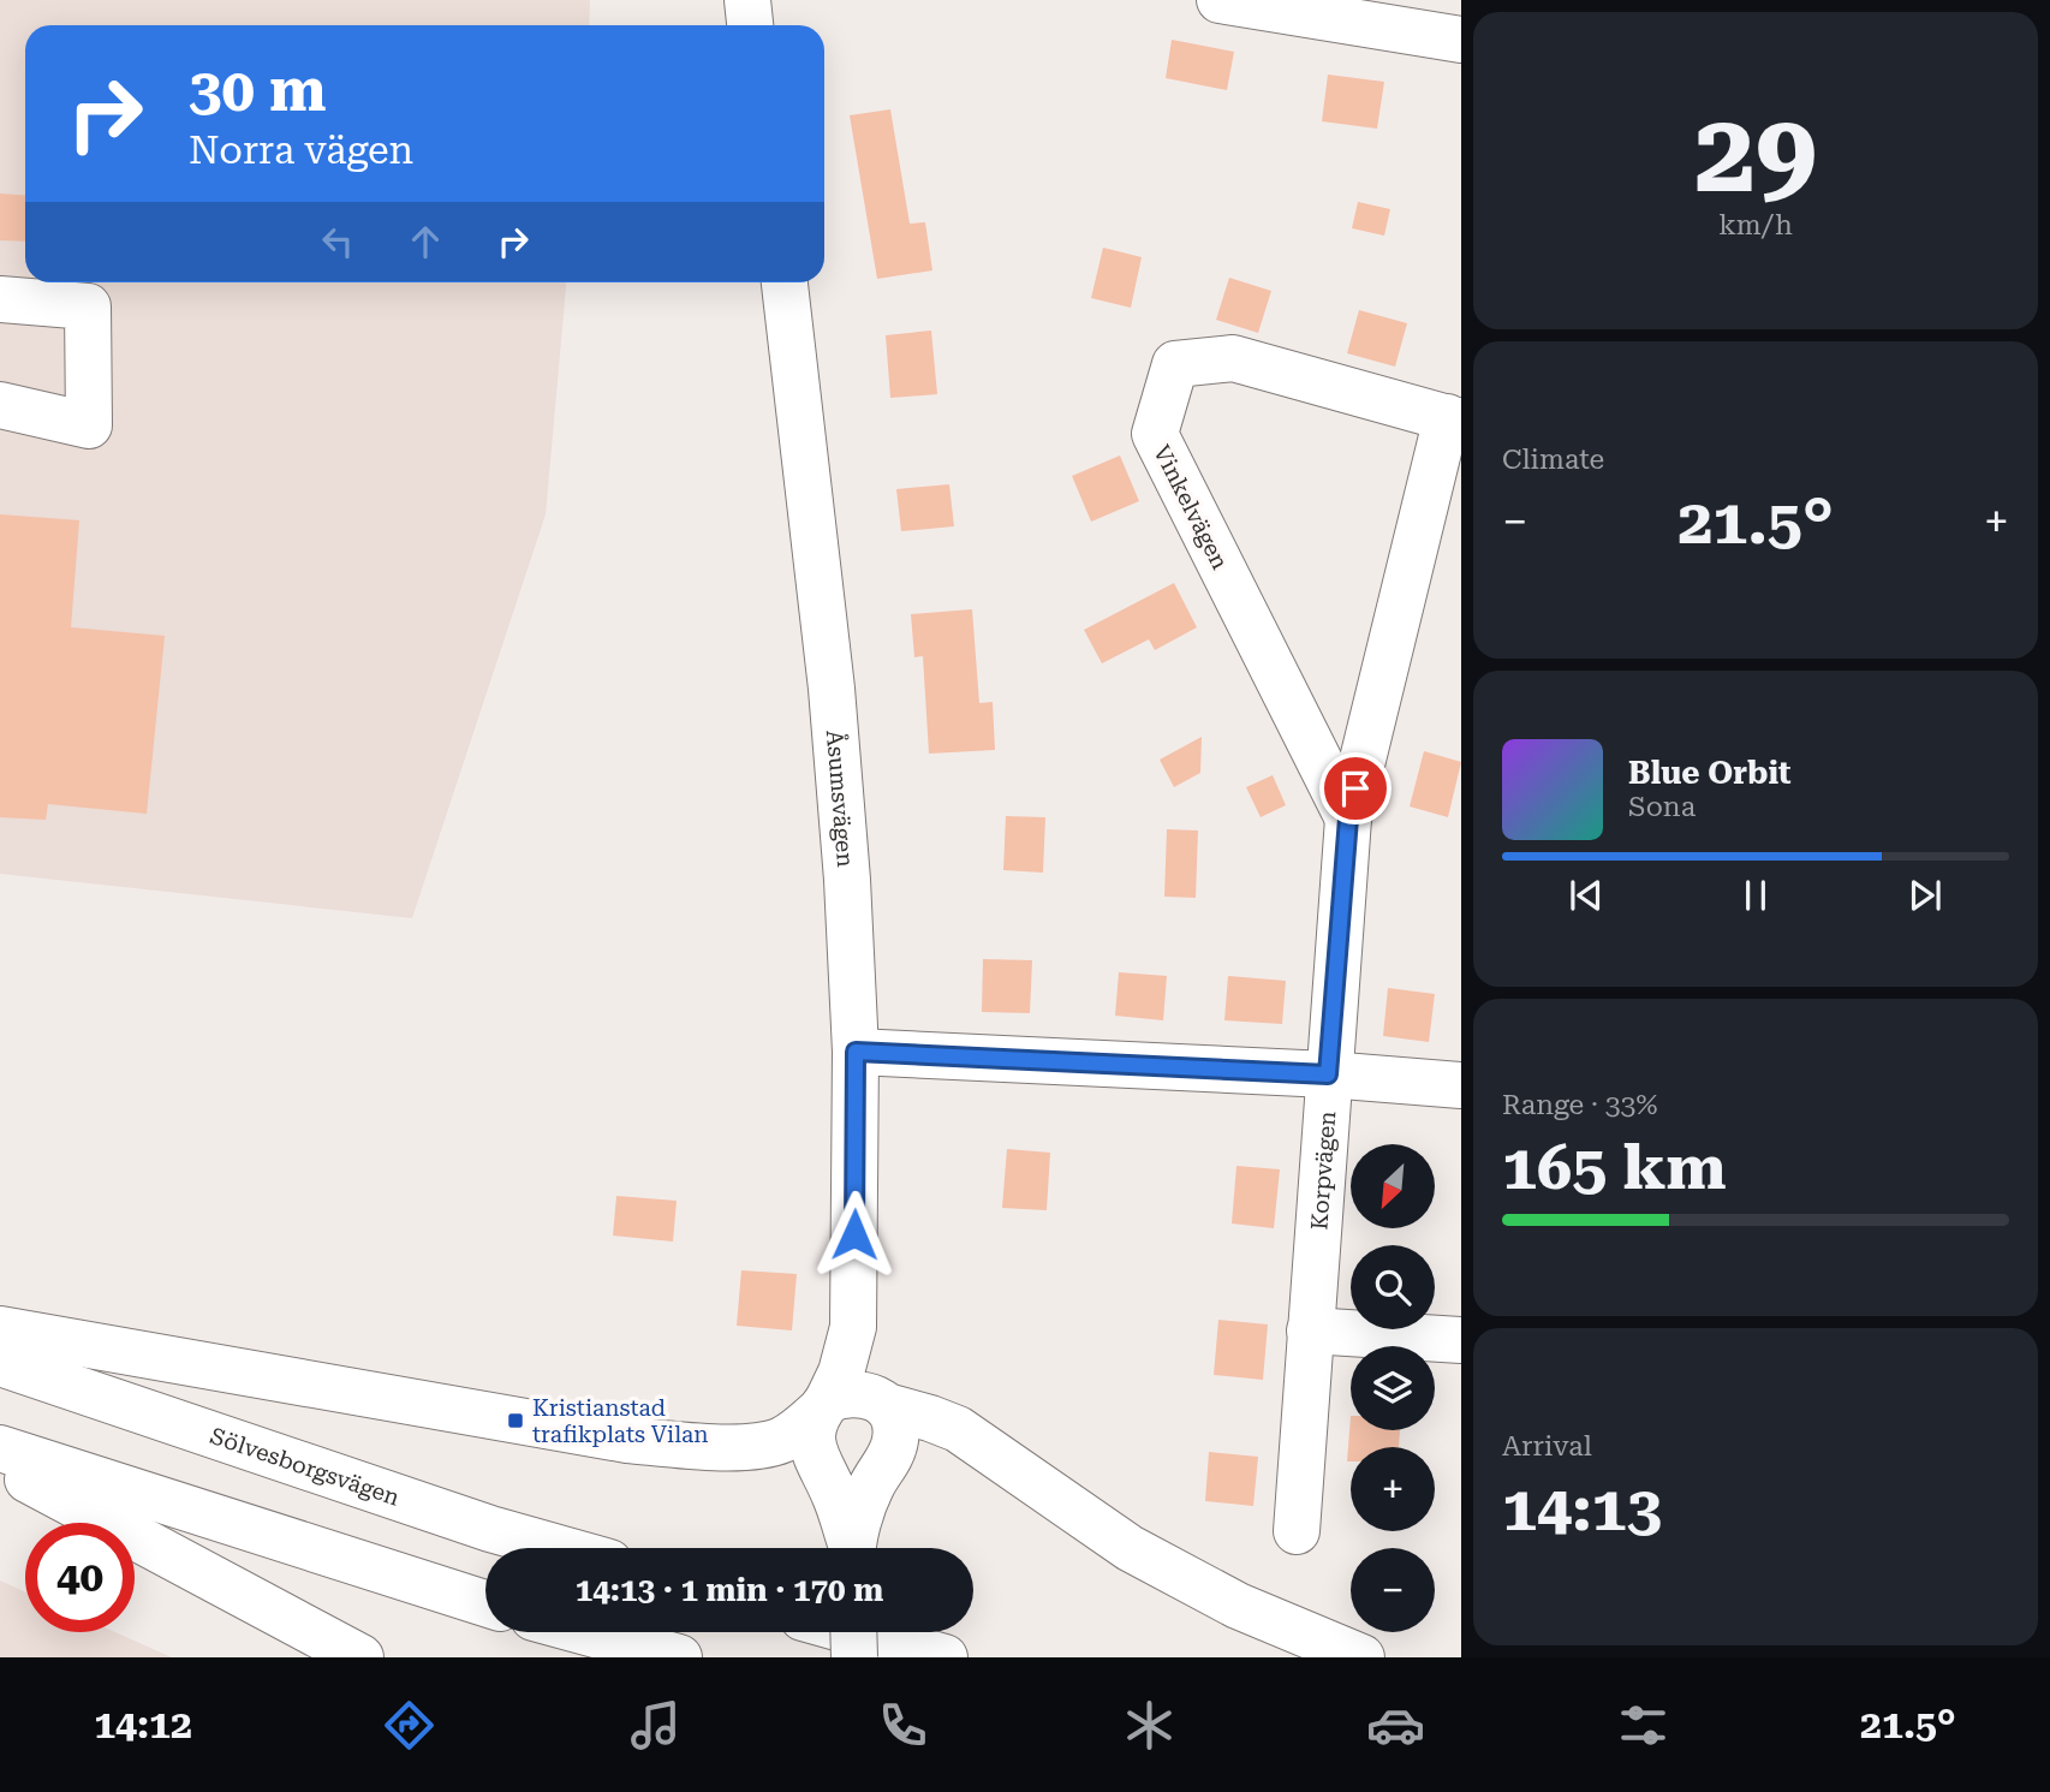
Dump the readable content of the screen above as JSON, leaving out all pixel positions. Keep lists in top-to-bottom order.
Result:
{
  "streets": {
    "main road": [
      "Vinkelvägen",
      "Åsumsvägen",
      "Korpvägen",
      "Sölvesborgsvägen"
    ]
  },
  "crossings": [
    ["Vinkelvägen", "Korpvägen"]
  ],
  "places": {
    "transit": ["Kristianstad trafikplats Vilan"]
  },
  "north": "bottom left",
  "page": {
    "tile": [
      ["29", "km/h"],
      "Climate",
      ["Range · 33%", "165 km"],
      ["Arrival", "14:13"]
    ],
    "turn": ["30 m", "Norra vägen"],
    "heat": ["−", "21.5°", "+"],
    "song": ["Blue Orbit", "Sona"],
    "map_buttons": ["+", "−"],
    "limit": "40",
    "trip": "14:13 · 1 min · 170 m",
    "tabs": ["14:12", "21.5°"]
  }
}
